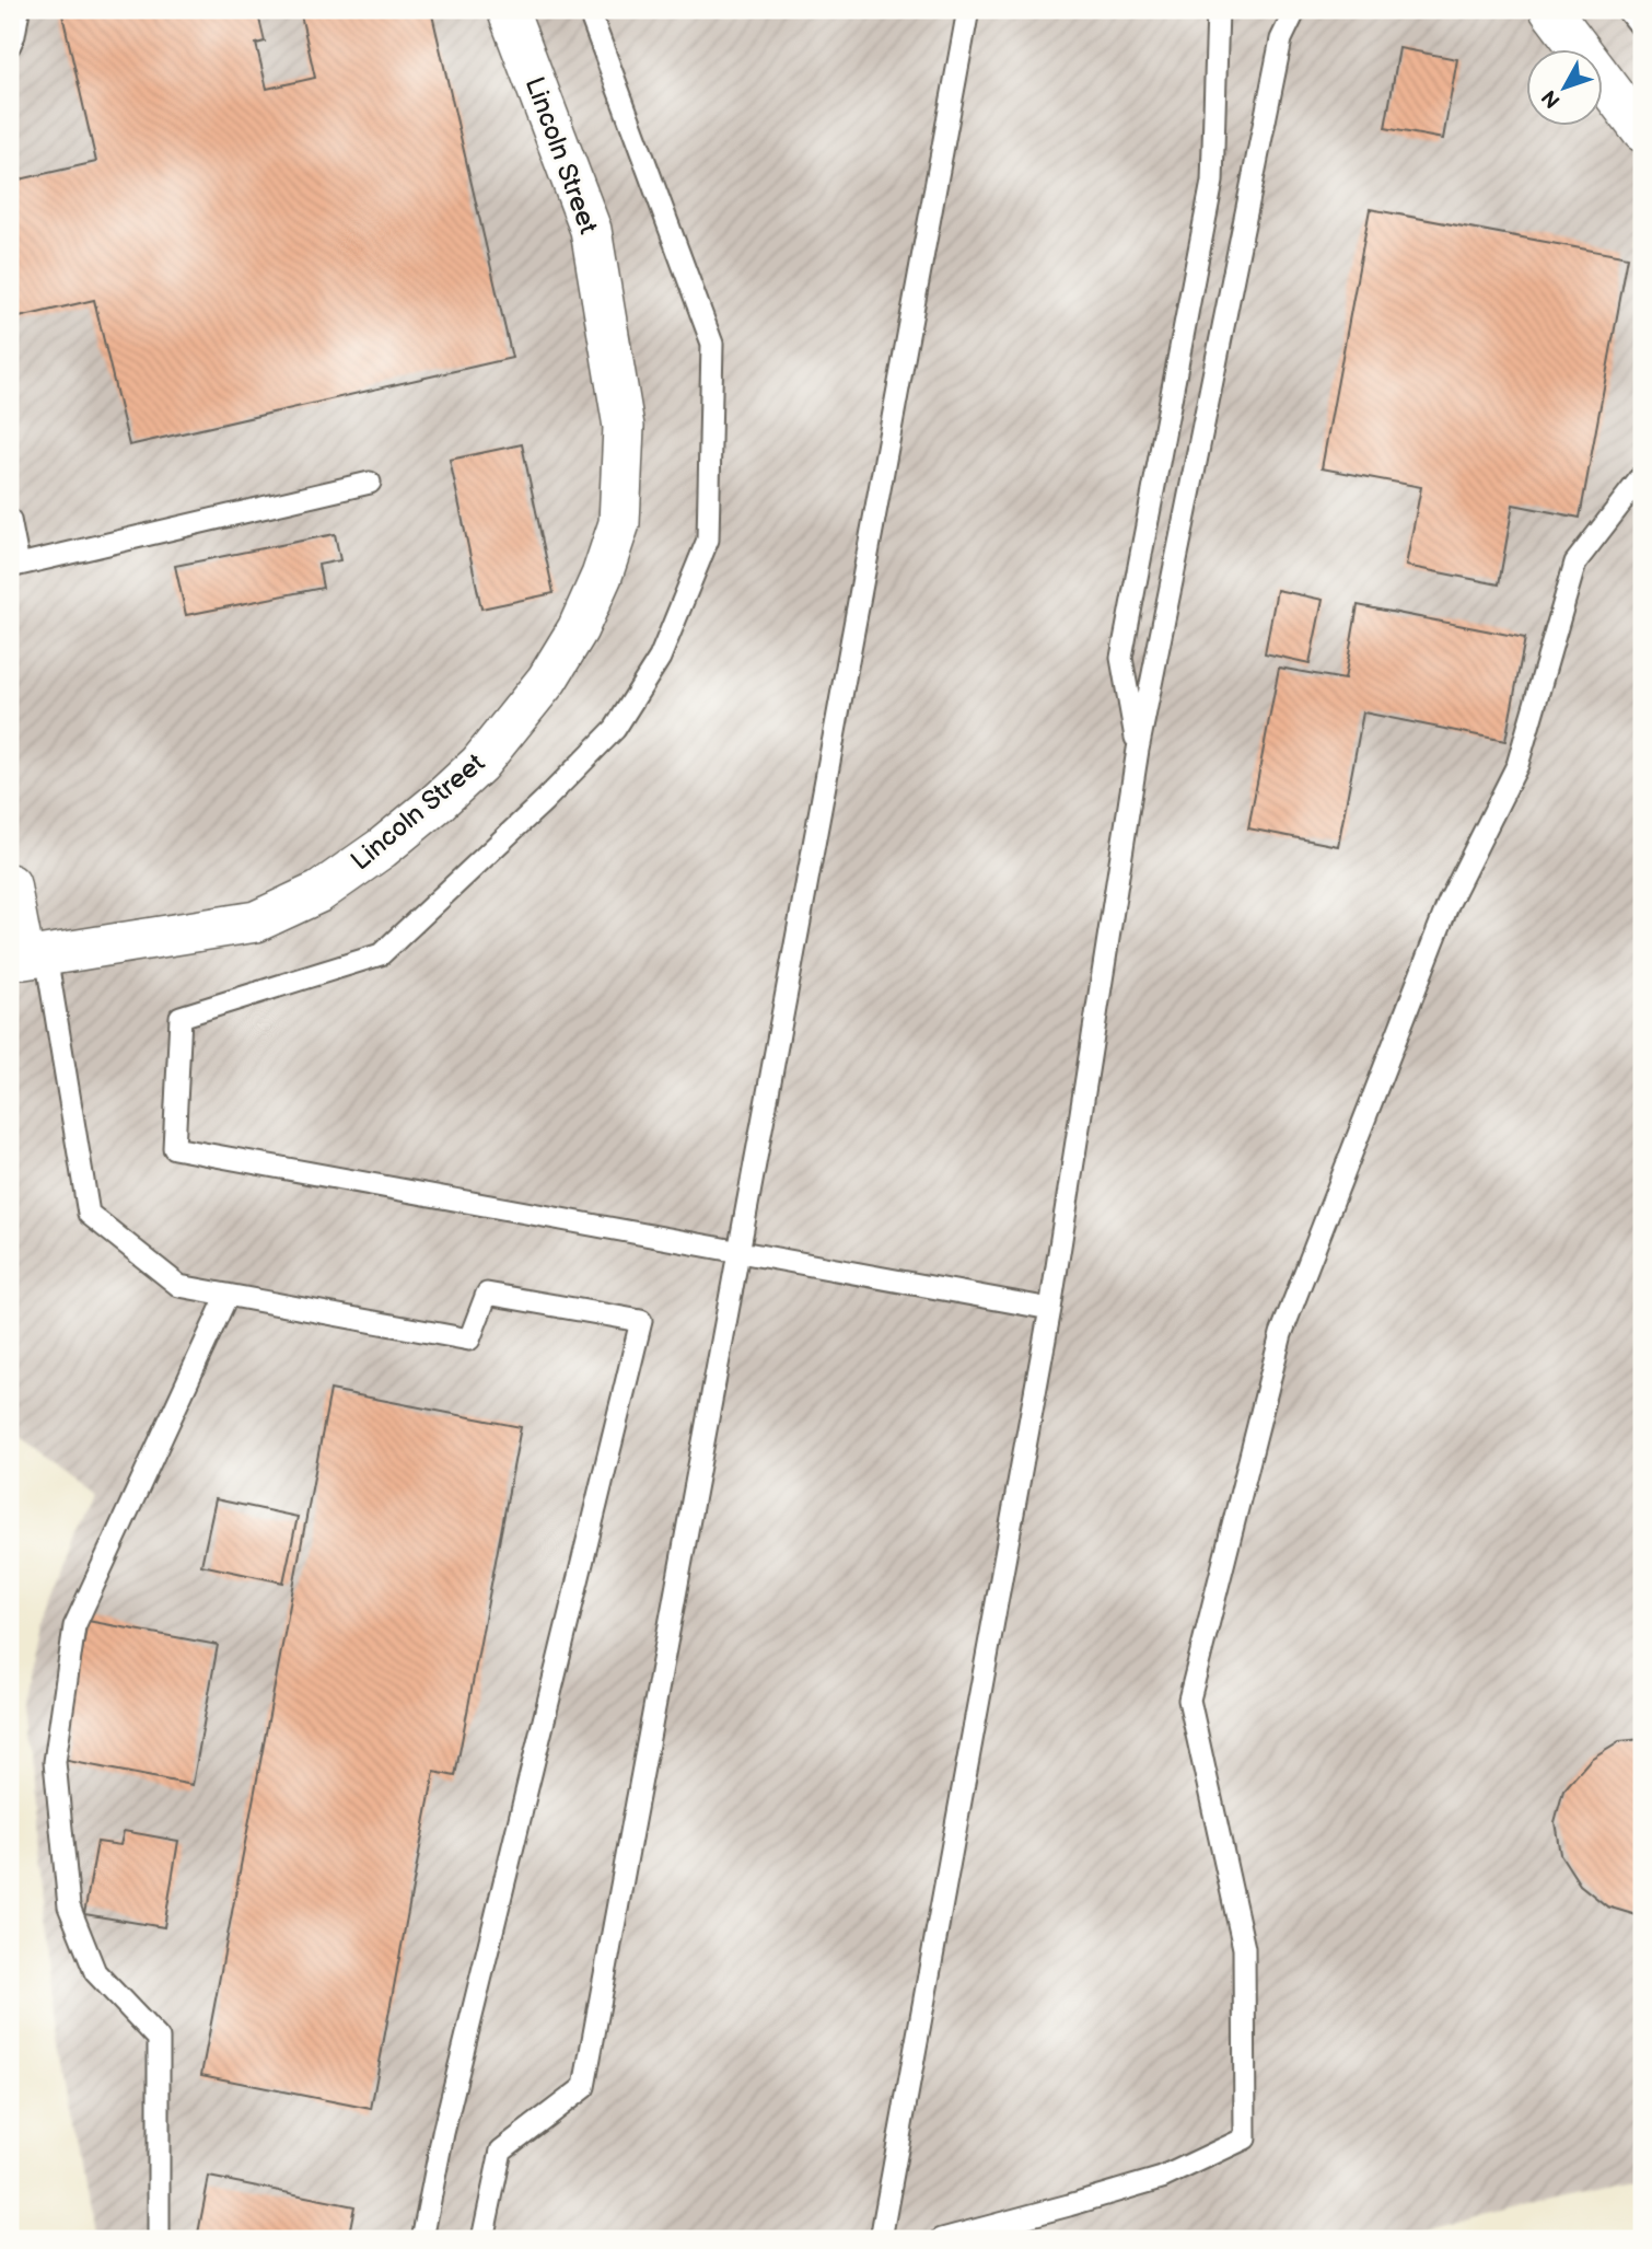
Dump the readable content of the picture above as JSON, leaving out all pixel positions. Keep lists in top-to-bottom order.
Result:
{
  "streets": {
    "street": ["Lincoln Street"]
  },
  "north": "bottom left"
}
